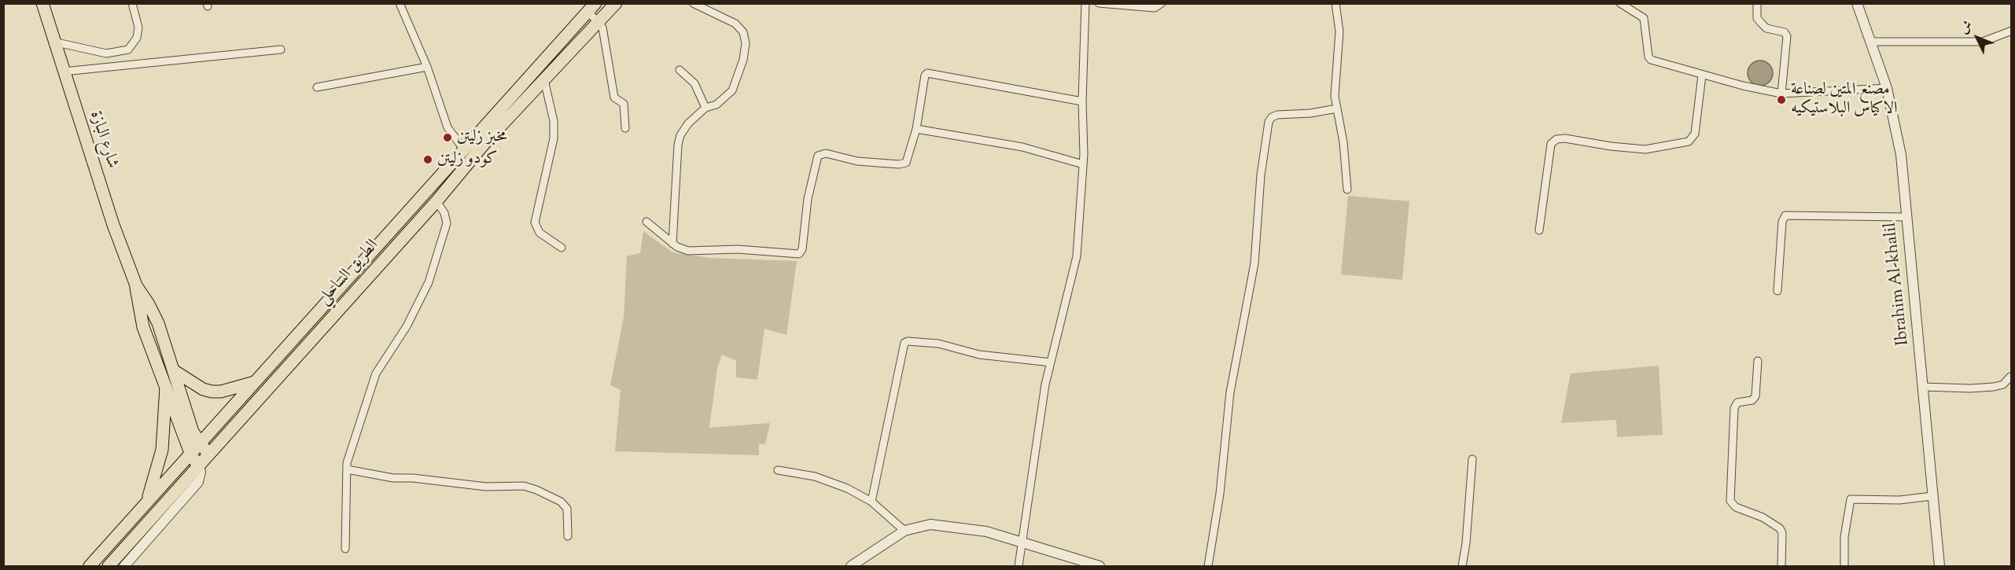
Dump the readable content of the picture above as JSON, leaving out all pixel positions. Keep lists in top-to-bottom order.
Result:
{
  "streets": {
    "main road": ["شارع البازة", "الطريق الساحلي"],
    "street": ["Ibrahim Al-khalil"]
  },
  "crossings": [
    ["شارع البازة", "الطريق الساحلي"]
  ],
  "places": ["مصنع المتين لصناعة الاكياس البلاستيكيه", "مخبز زليتن", "كودو زليتن"],
  "north": "top left"
}
